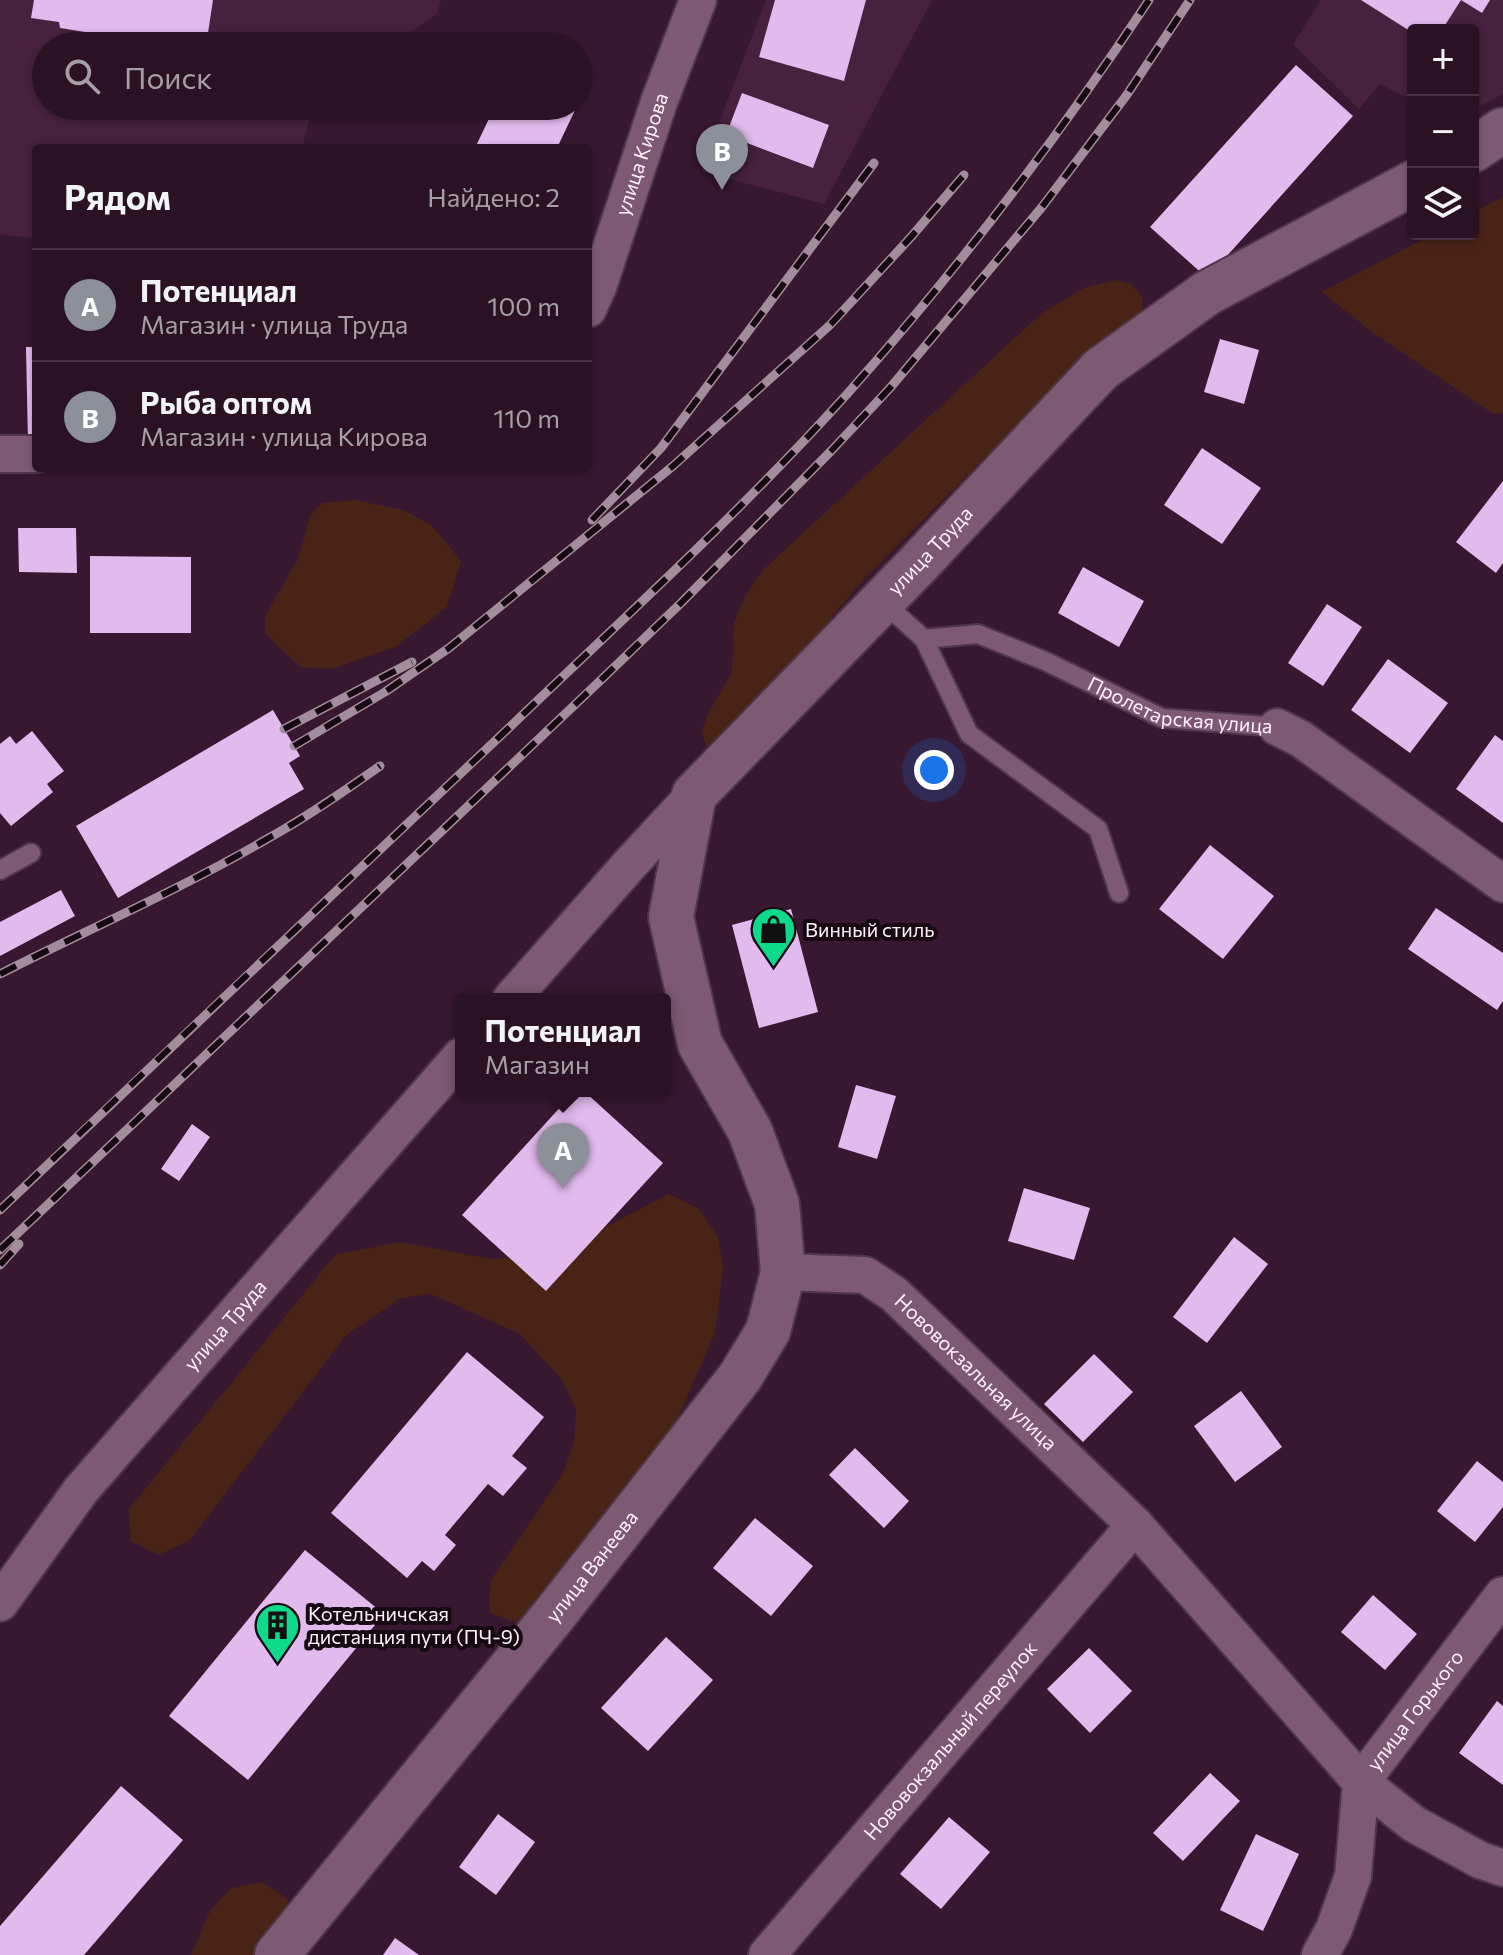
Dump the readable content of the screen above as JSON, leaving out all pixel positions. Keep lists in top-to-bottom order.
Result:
{
  "streets": {
    "street": [
      "улица Кирова",
      "улица Труда",
      "Пролетарская улица",
      "Нововокзальная улица",
      "улица Ванеева",
      "улица Горького",
      "Нововокзальный переулок"
    ]
  },
  "crossings": [
    ["Нововокзальная улица", "улица Ванеева"],
    ["Нововокзальная улица", "улица Горького"],
    ["Нововокзальная улица", "Нововокзальный переулок"]
  ],
  "places": {
    "shop": ["Винный стиль"],
    "building": ["Котельничская дистанция пути (ПЧ-9)"]
  },
  "page": {
    "map_buttons": ["+", "−"],
    "search": "Поиск",
    "pins": ["B", "A"],
    "heading": ["Рядом", "Найдено: 2"],
    "list": [
      {
        "mark": "A",
        "name": "Потенциал",
        "note": "Магазин · улица Труда",
        "value": "100 m"
      },
      {
        "mark": "B",
        "name": "Рыба оптом",
        "note": "Магазин · улица Кирова",
        "value": "110 m"
      }
    ],
    "popup": ["Потенциал", "Магазин"]
  }
}
